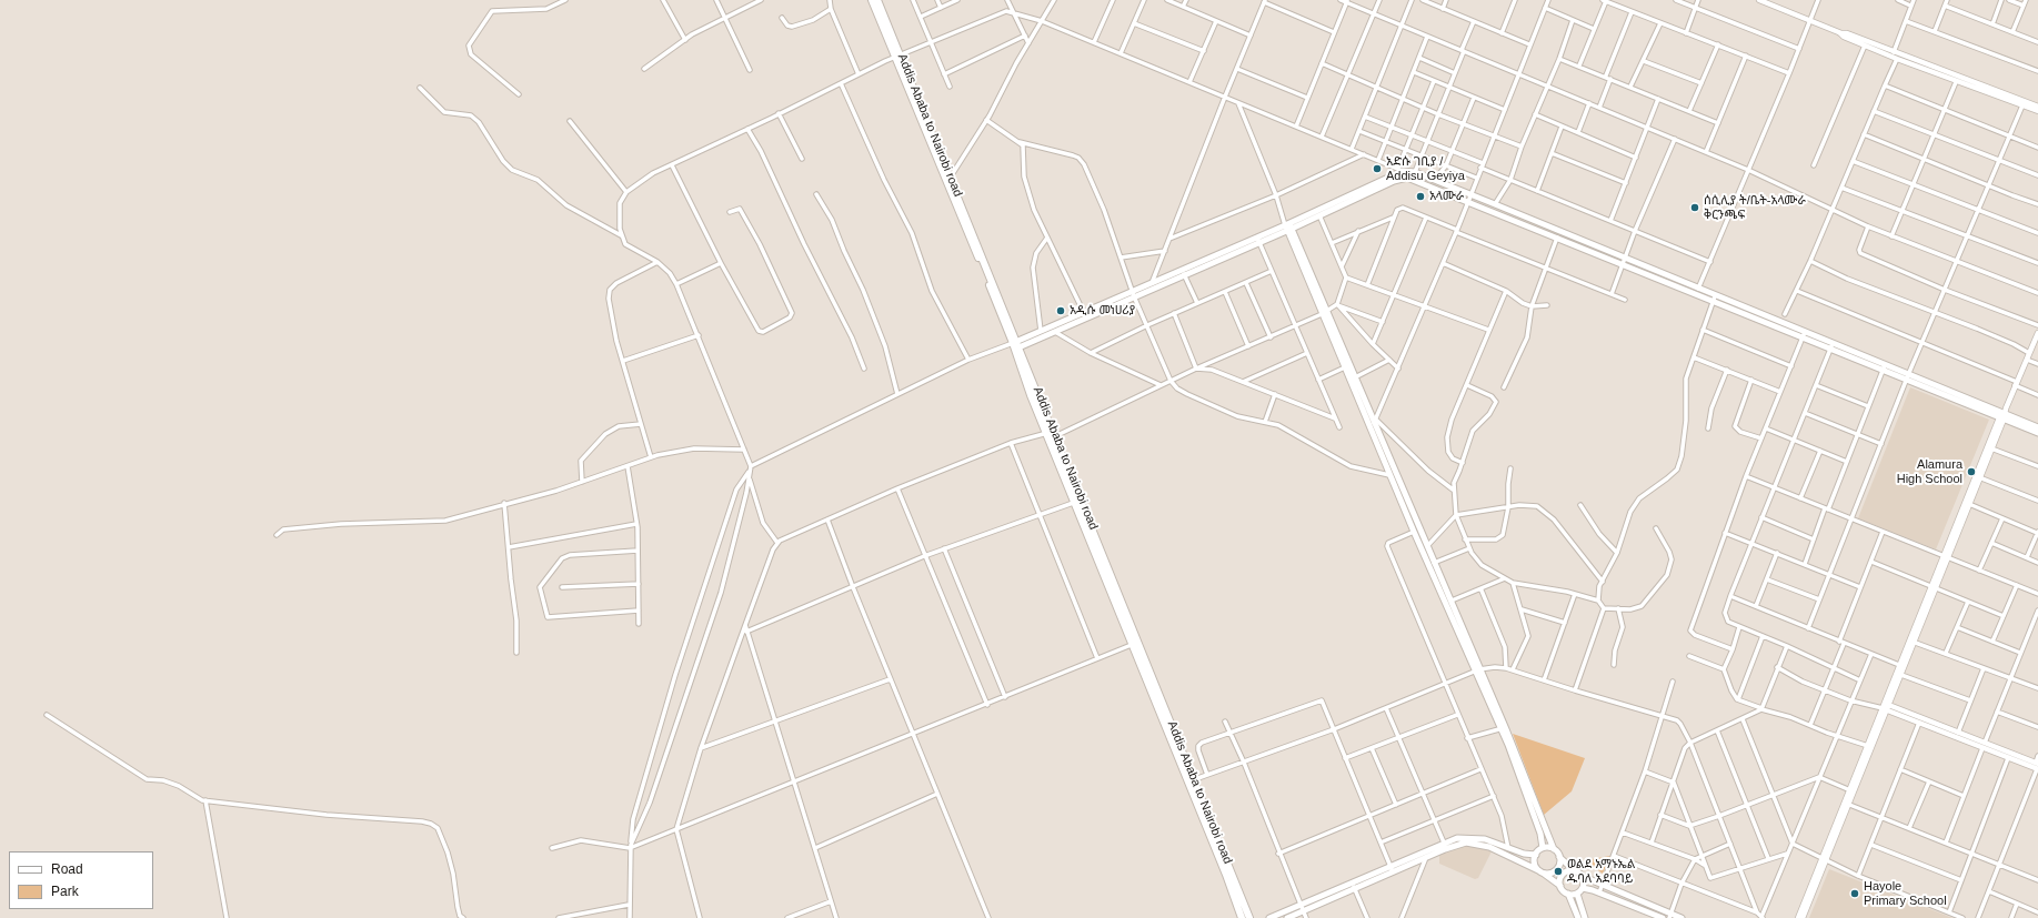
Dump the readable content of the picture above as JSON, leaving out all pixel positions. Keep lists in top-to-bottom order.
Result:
{
  "streets": {
    "highway": ["Addis Ababa to Nairobi road"]
  },
  "places": [
    "አድሱ ገቢያ / Addisu Geyiya",
    "አላሙራ",
    "ሰሲሊያ ት/ቤት-አላሙራ ቅርንጫፍ",
    "አዲሱ መነሀሪያ",
    "Alamura High School",
    "ወልደ አማኑኤል ዱባለ አደባባይ",
    "Hayole Primary School"
  ],
  "legend": ["Road", "Park"]
}
